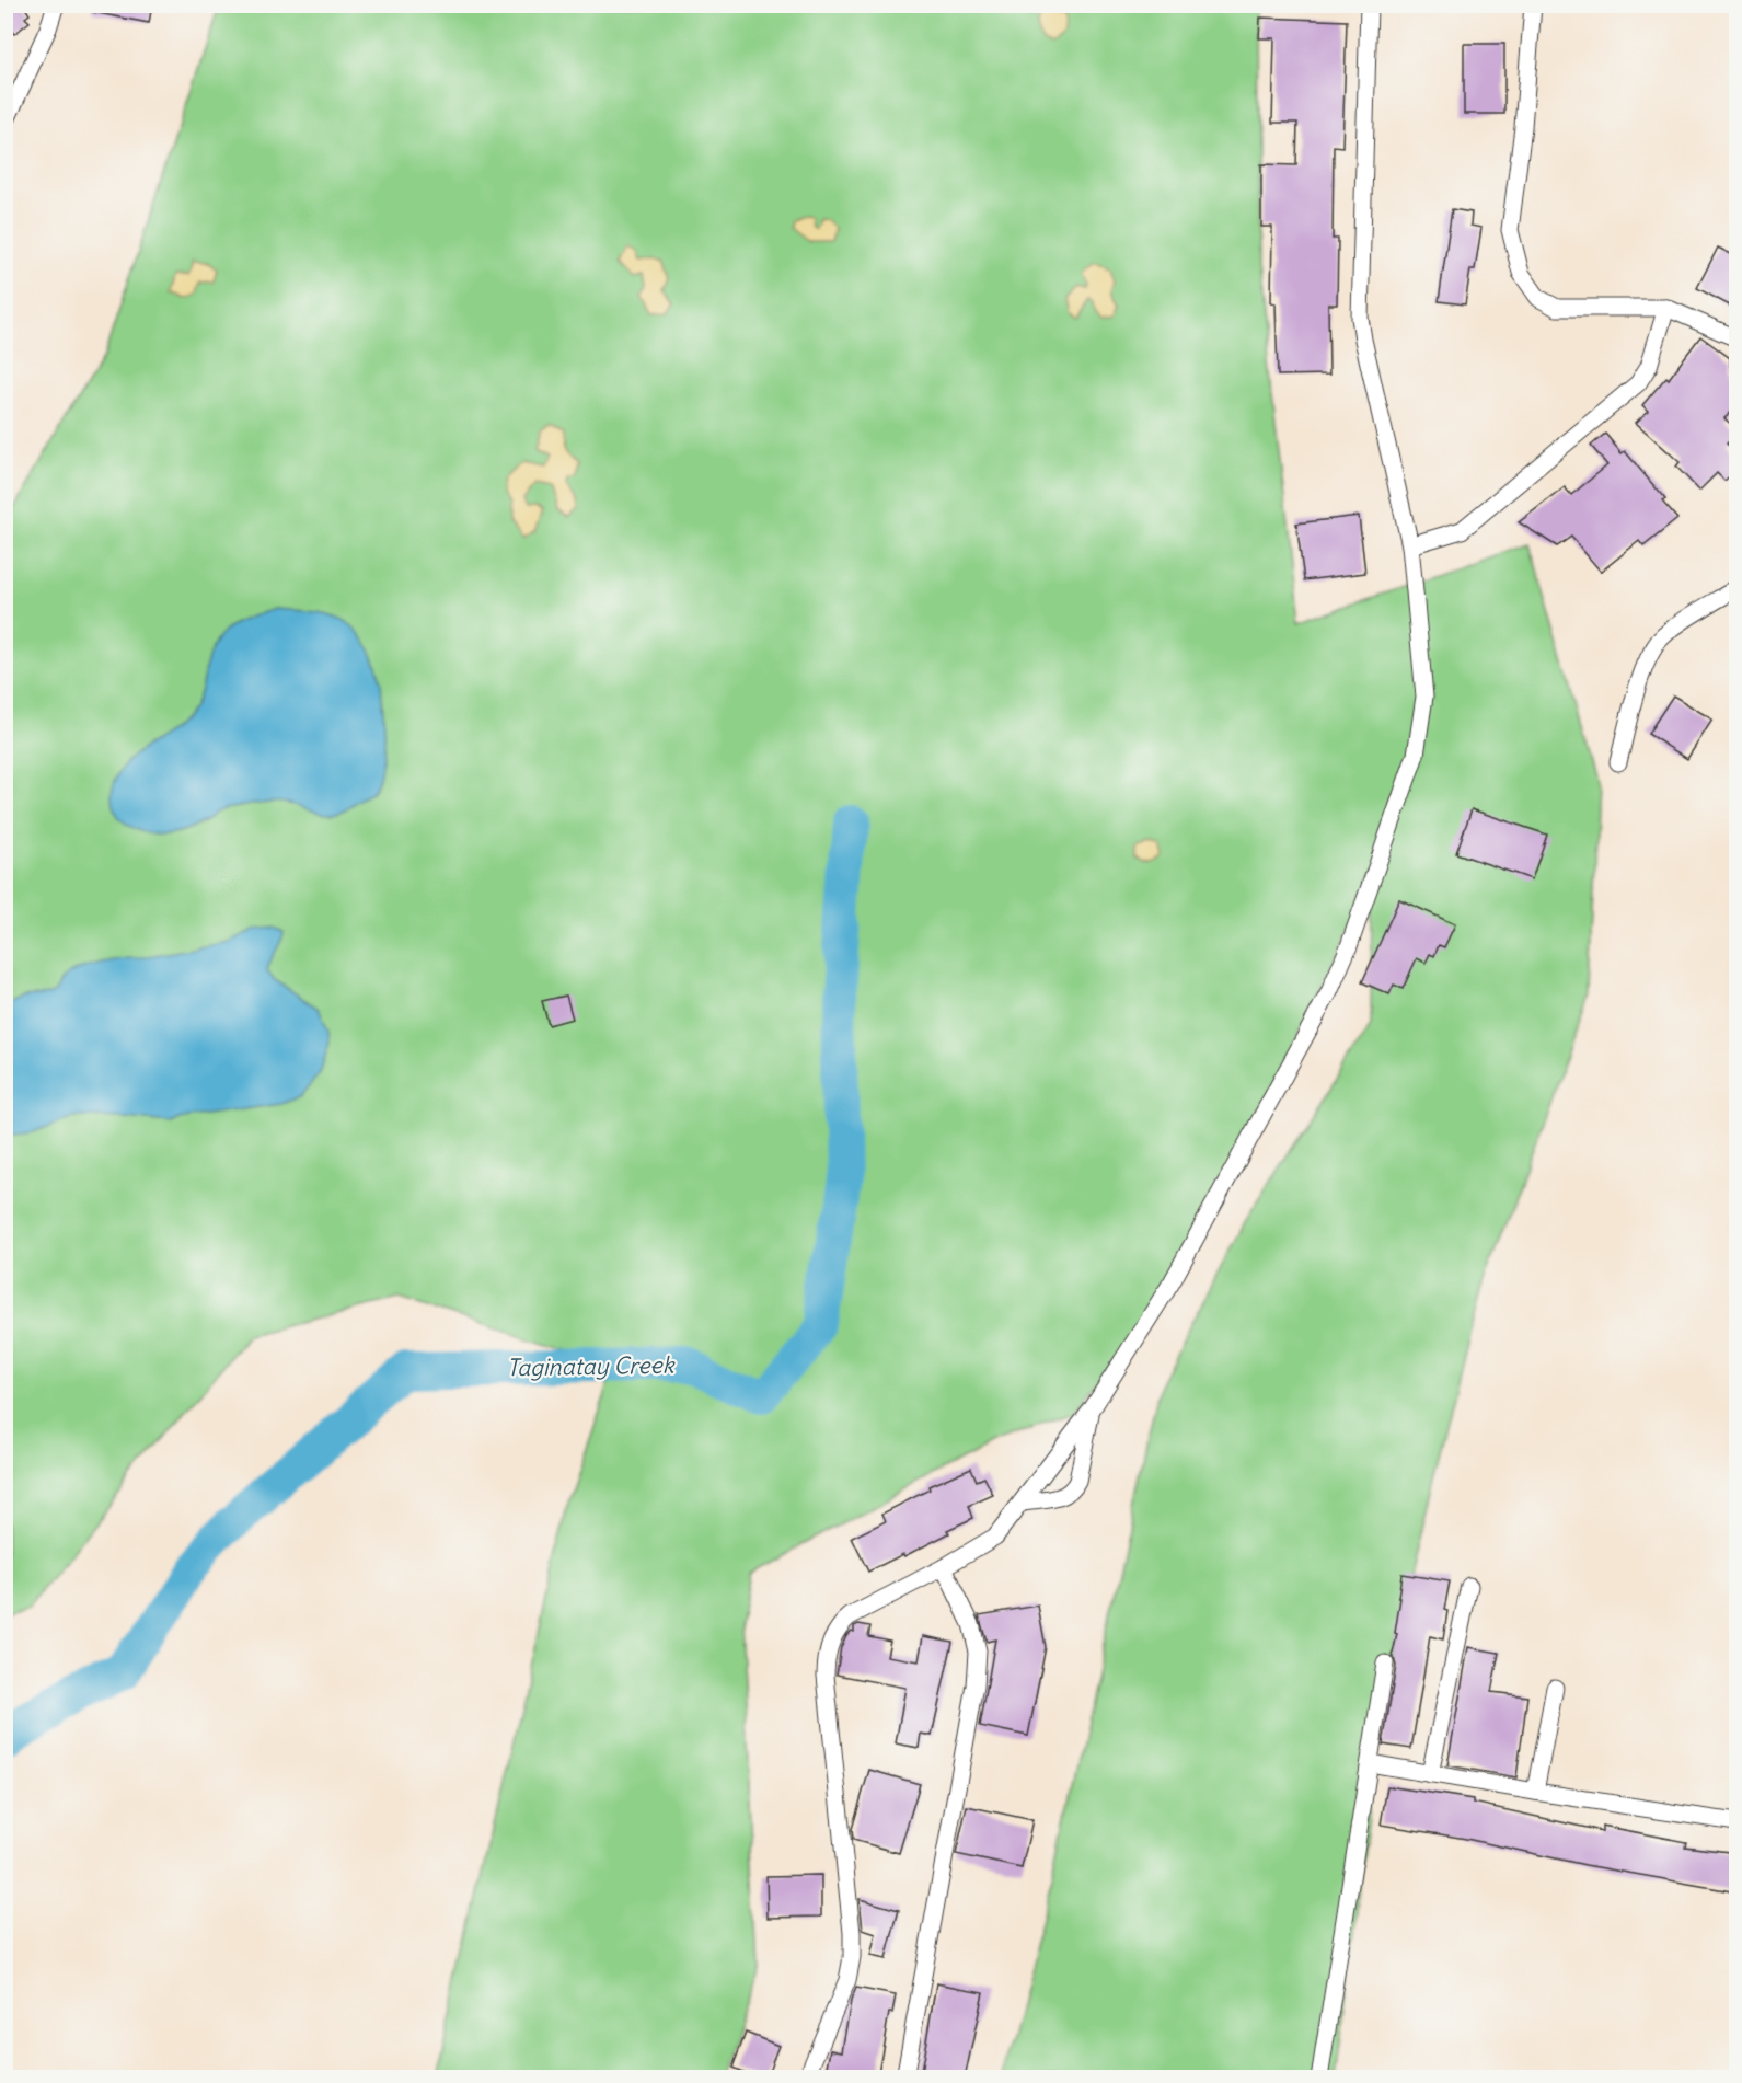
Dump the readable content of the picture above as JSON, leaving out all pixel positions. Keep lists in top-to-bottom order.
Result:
{
  "water": ["Taginatay Creek"]
}
